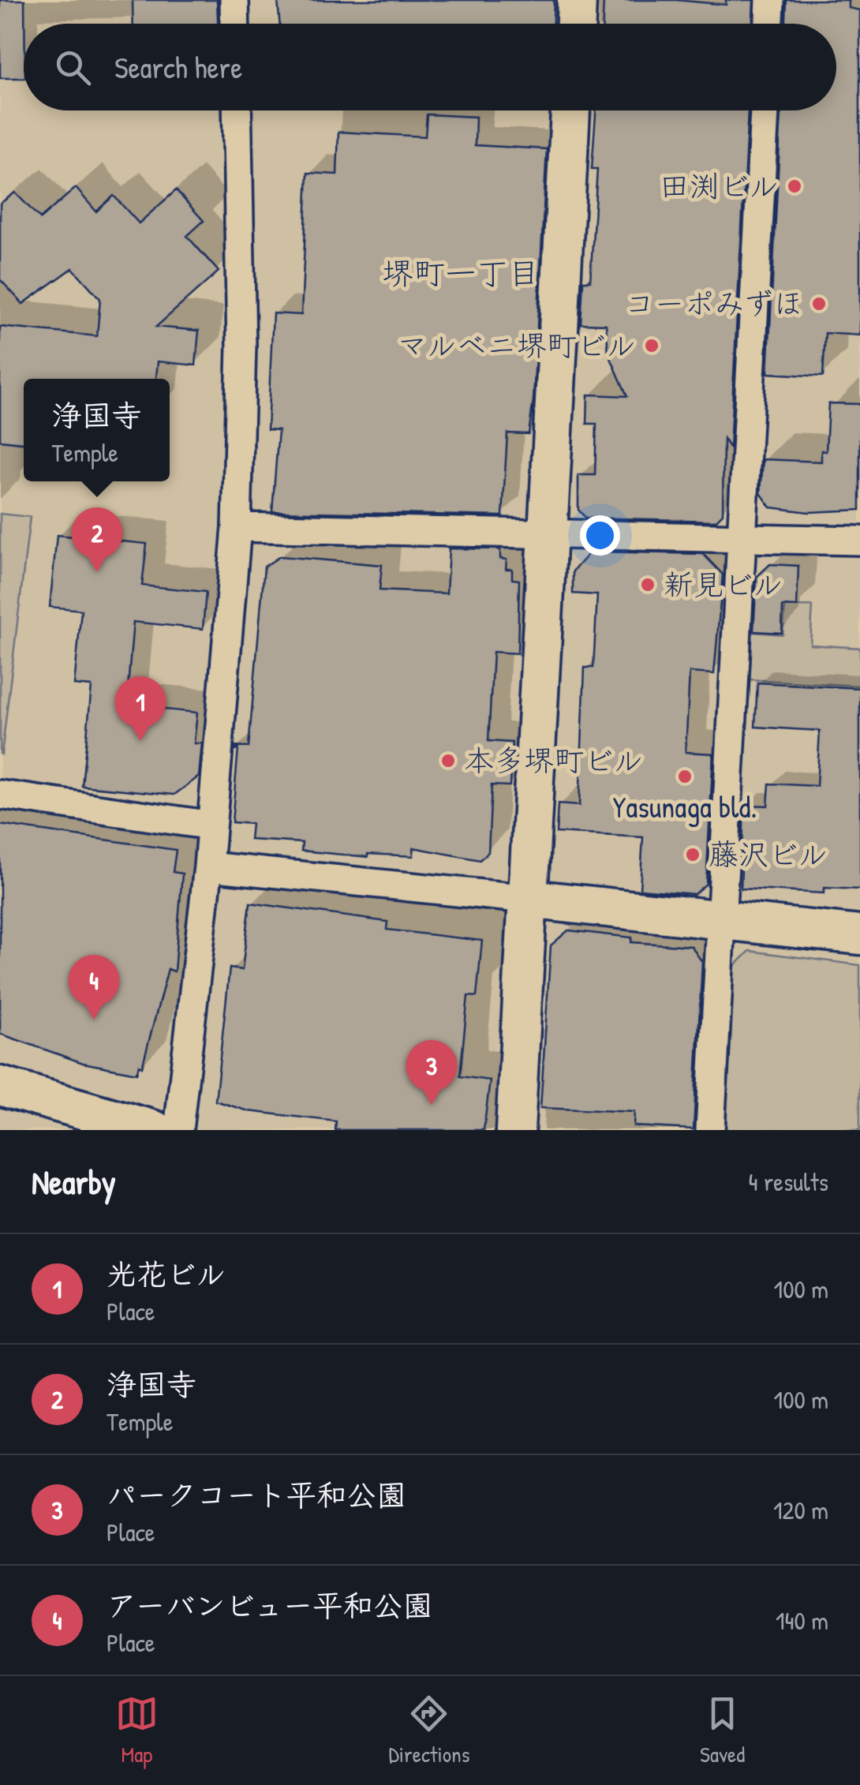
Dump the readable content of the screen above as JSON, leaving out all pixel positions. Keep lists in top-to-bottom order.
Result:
{
  "districts": ["堺町一丁目"],
  "places": [
    "田渕ビル",
    "コーポみずほ",
    "マルベニ堺町ビル",
    "新見ビル",
    "本多堺町ビル",
    "Yasunaga bld.",
    "藤沢ビル"
  ],
  "page": {
    "search": "Search here",
    "popup": ["浄国寺", "Temple"],
    "pins": [
      "2",
      "1",
      "4",
      "3"
    ],
    "heading": ["Nearby", "4 results"],
    "list": [
      {
        "mark": "1",
        "name": "光花ビル",
        "note": "Place",
        "value": "100 m"
      },
      {
        "mark": "2",
        "name": "浄国寺",
        "note": "Temple",
        "value": "100 m"
      },
      {
        "mark": "3",
        "name": "パークコート平和公園",
        "note": "Place",
        "value": "120 m"
      },
      {
        "mark": "4",
        "name": "アーバンビュー平和公園",
        "note": "Place",
        "value": "140 m"
      }
    ],
    "nav": ["Map", "Directions", "Saved"]
  }
}
